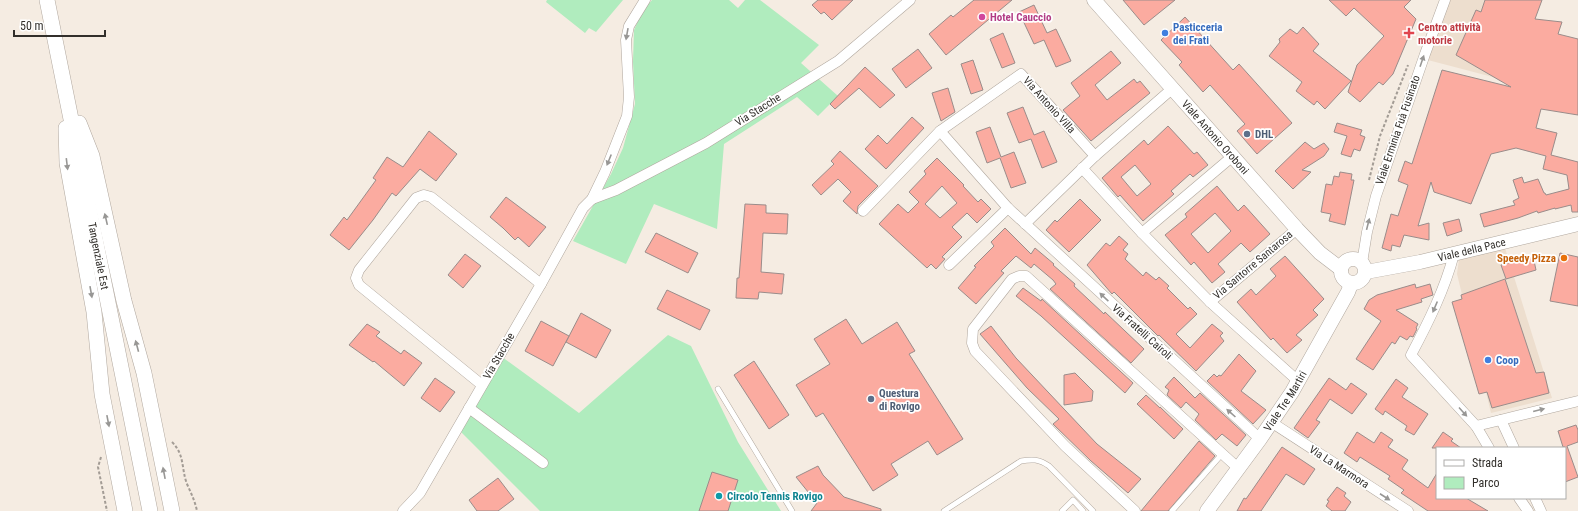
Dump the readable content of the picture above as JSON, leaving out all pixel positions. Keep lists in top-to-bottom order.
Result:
{
  "streets": {
    "main road": ["Tangenziale Est"],
    "street": [
      "Via Antonio Villa",
      "Via Stacche",
      "Viale Erminia Fuà Fusinato",
      "Viale Antonio Oroboni",
      "Viale della Pace",
      "Via Santorre Santarosa",
      "Via Fratelli Cairoli",
      "Viale Tre Martiri",
      "Via La Marmora"
    ]
  },
  "crossings": [
    ["Viale Erminia Fuà Fusinato", "Viale Antonio Oroboni"],
    ["Viale Erminia Fuà Fusinato", "Viale della Pace"],
    ["Viale Erminia Fuà Fusinato", "Viale Tre Martiri"],
    ["Viale Antonio Oroboni", "Viale della Pace"],
    ["Viale Antonio Oroboni", "Via Santorre Santarosa"],
    ["Viale Antonio Oroboni", "Viale Tre Martiri"],
    ["Viale della Pace", "Viale Tre Martiri"],
    ["Via Santorre Santarosa", "Viale Tre Martiri"],
    ["Via Fratelli Cairoli", "Viale Tre Martiri"],
    ["Viale Tre Martiri", "Via La Marmora"]
  ],
  "one_way": ["Viale Erminia Fuà Fusinato", "Via Fratelli Cairoli", "Via La Marmora"],
  "places": {
    "other": [
      "Hotel Cauccio",
      "Pasticceria dei Frati",
      "DHL",
      "Speedy Pizza",
      "Coop",
      "Questura di Rovigo",
      "Circolo Tennis Rovigo"
    ],
    "health": ["Centro attività motorie"]
  },
  "legend": ["Strada", "Parco"],
  "scale_bar": "50 m"
}
